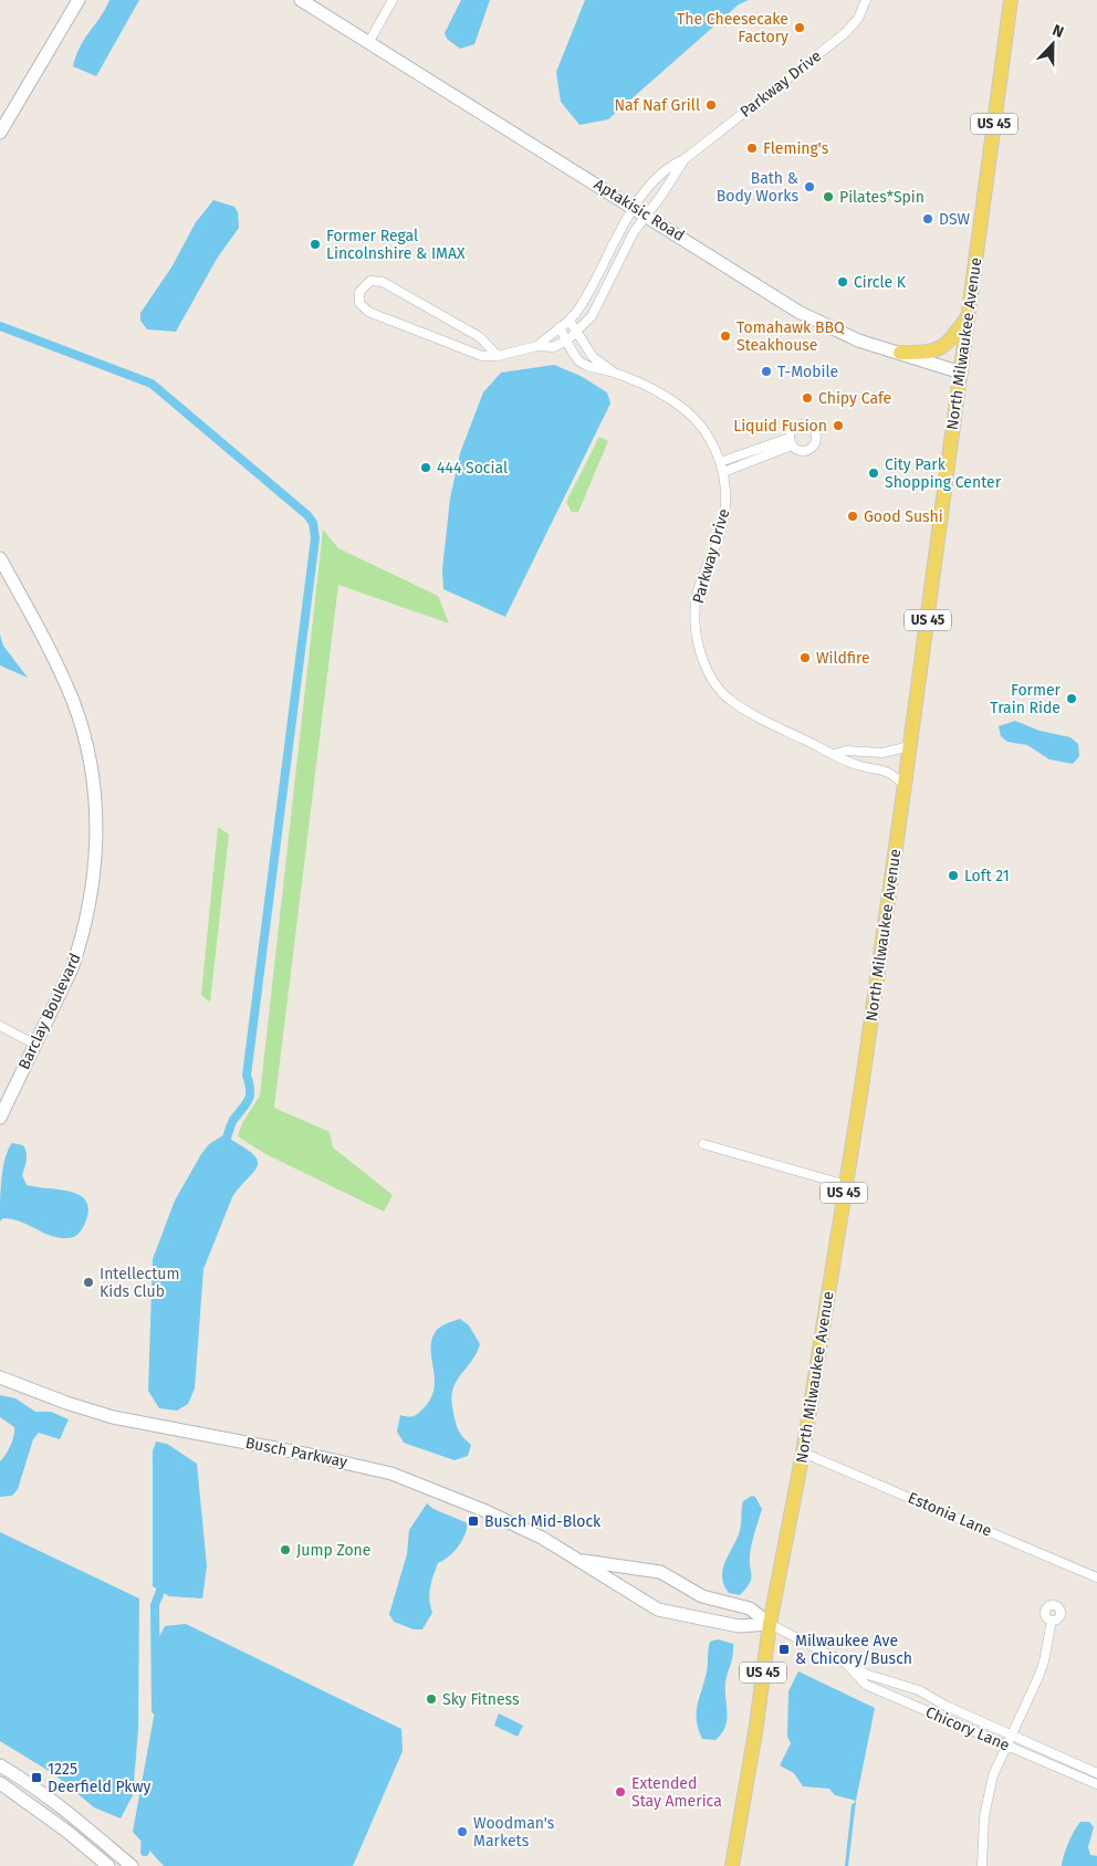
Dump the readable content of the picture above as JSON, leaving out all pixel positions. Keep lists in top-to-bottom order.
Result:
{
  "streets": {
    "main road": ["US 45", "North Milwaukee Avenue"],
    "street": [
      "Parkway Drive",
      "Aptakisic Road",
      "Barclay Boulevard",
      "Busch Parkway",
      "Estonia Lane",
      "Chicory Lane"
    ]
  },
  "crossings": [
    ["Parkway Drive", "Aptakisic Road"],
    ["Parkway Drive", "North Milwaukee Avenue"],
    ["Aptakisic Road", "North Milwaukee Avenue"],
    ["North Milwaukee Avenue", "Busch Parkway"],
    ["North Milwaukee Avenue", "Estonia Lane"],
    ["North Milwaukee Avenue", "Chicory Lane"],
    ["Busch Parkway", "Chicory Lane"]
  ],
  "places": {
    "other": [
      "The Cheesecake Factory",
      "Naf Naf Grill",
      "Fleming's",
      "Bath & Body Works",
      "Pilates*Spin",
      "DSW",
      "Former Regal Lincolnshire & IMAX",
      "Circle K",
      "Tomahawk BBQ Steakhouse",
      "T-Mobile",
      "Chipy Cafe",
      "Liquid Fusion",
      "444 Social",
      "City Park Shopping Center",
      "Good Sushi",
      "Wildfire",
      "Former Train Ride",
      "Loft 21",
      "Intellectum Kids Club",
      "Jump Zone",
      "Sky Fitness",
      "Extended Stay America",
      "Woodman's Markets"
    ],
    "transit": ["Busch Mid-Block", "Milwaukee Ave & Chicory/Busch", "1225 Deerfield Pkwy"]
  },
  "north": "top"
}
